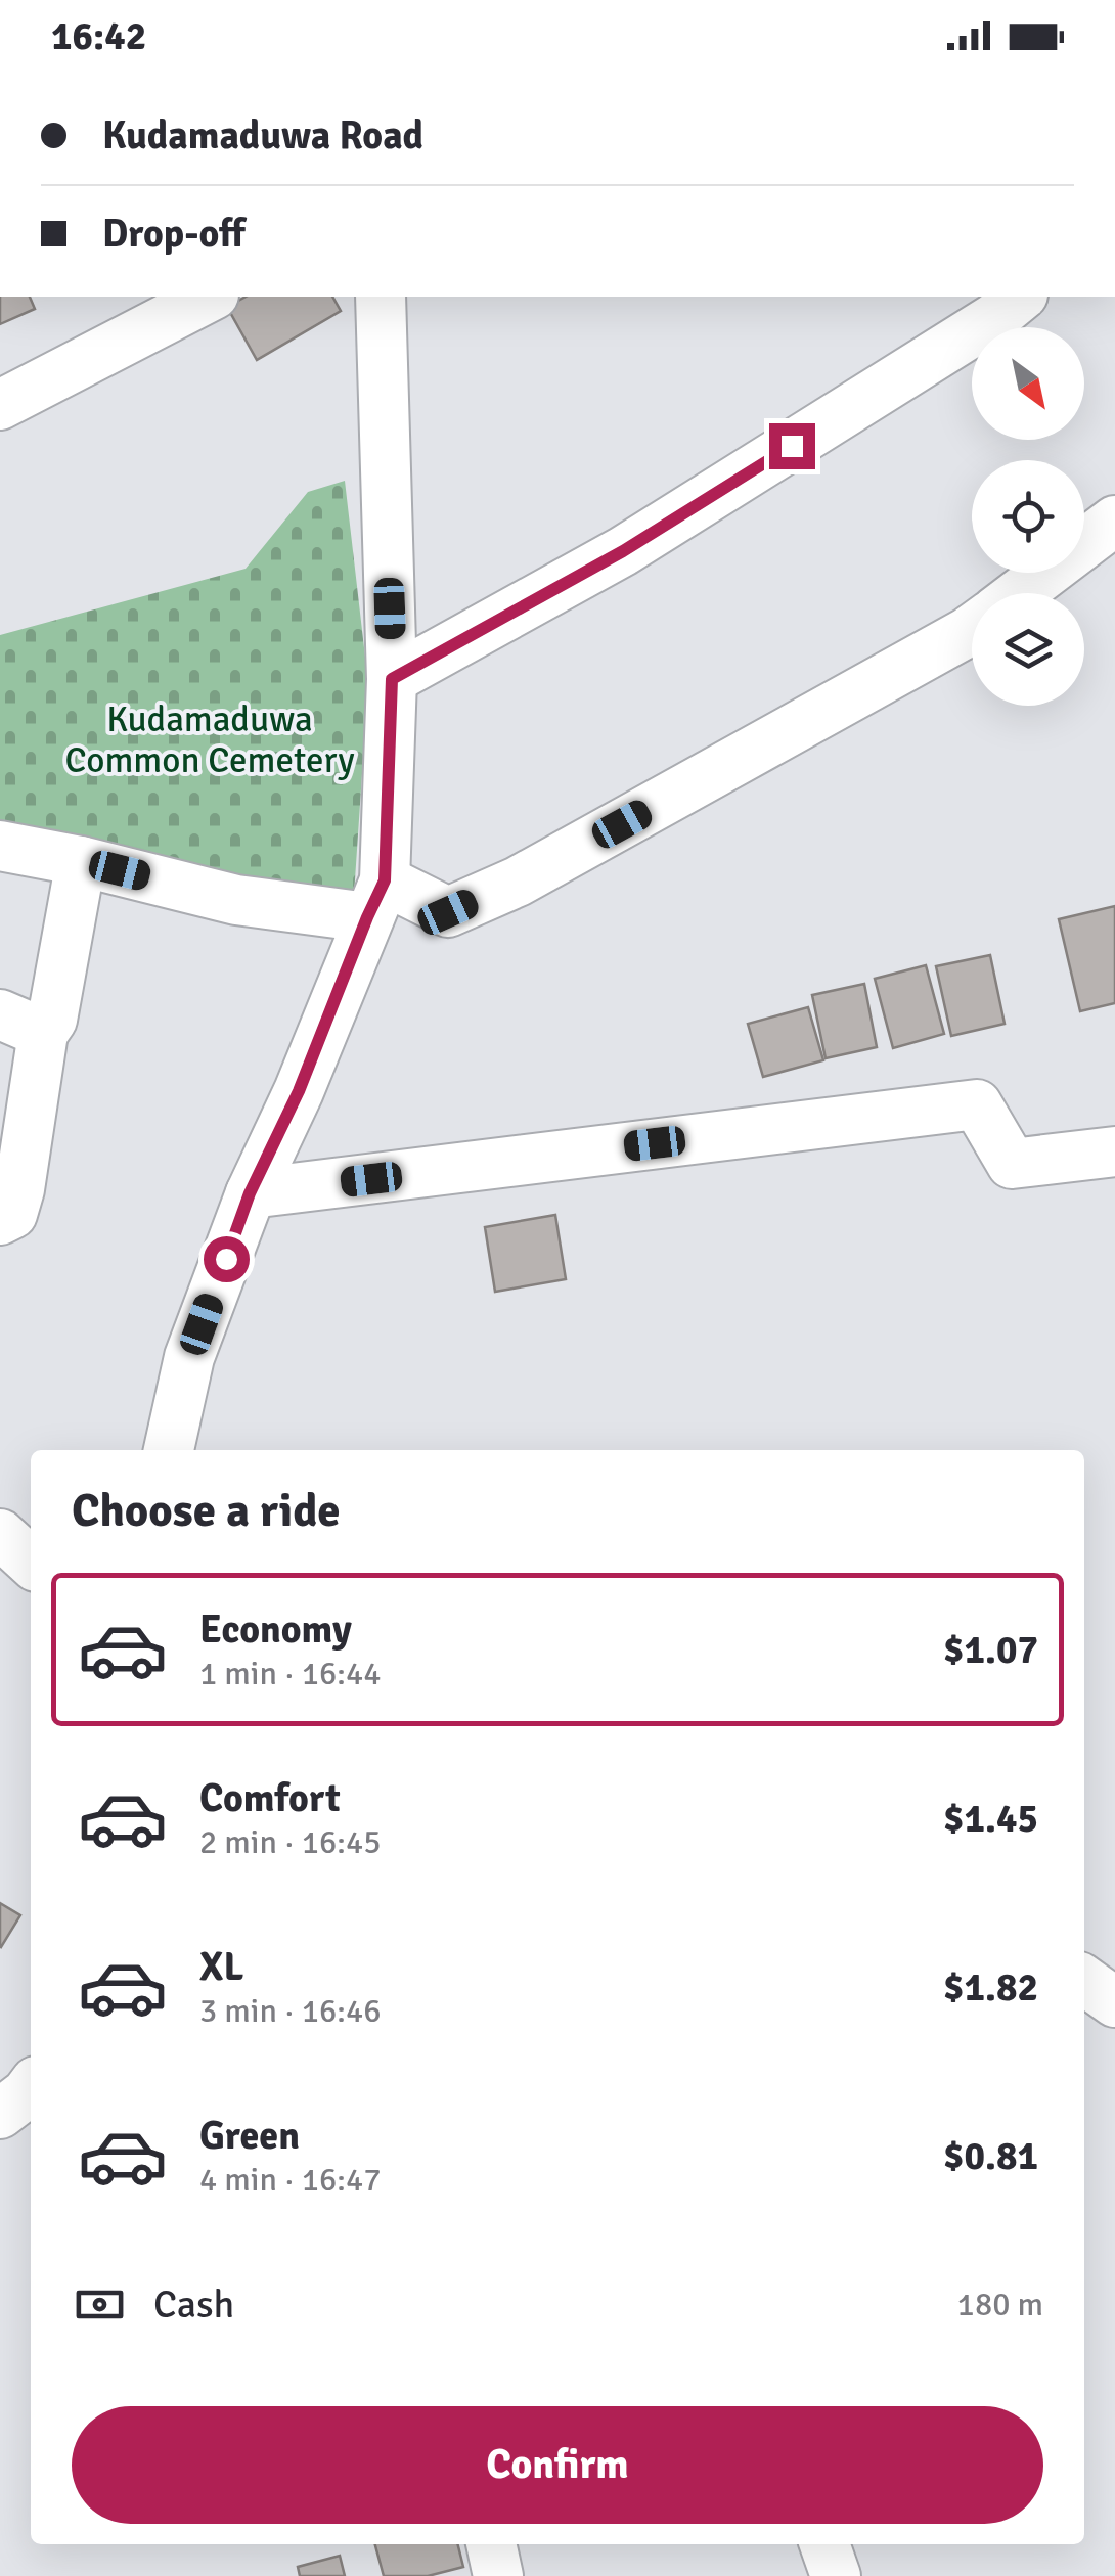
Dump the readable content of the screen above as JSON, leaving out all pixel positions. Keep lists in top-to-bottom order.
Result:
{
  "parks": ["Kudamaduwa Common Cemetery"],
  "north": "bottom right",
  "page": {
    "status": "16:42",
    "banner": ["Kudamaduwa Road", "Drop-off"],
    "heading": "Choose a ride",
    "list": [
      {
        "name": "Economy",
        "note": "1 min · 16:44",
        "value": "$1.07"
      },
      {
        "name": "Comfort",
        "note": "2 min · 16:45",
        "value": "$1.45"
      },
      {
        "name": "XL",
        "note": "3 min · 16:46",
        "value": "$1.82"
      },
      {
        "name": "Green",
        "note": "4 min · 16:47",
        "value": "$0.81"
      }
    ],
    "pay": ["Cash", "180 m"],
    "buttons": "Confirm"
  }
}
